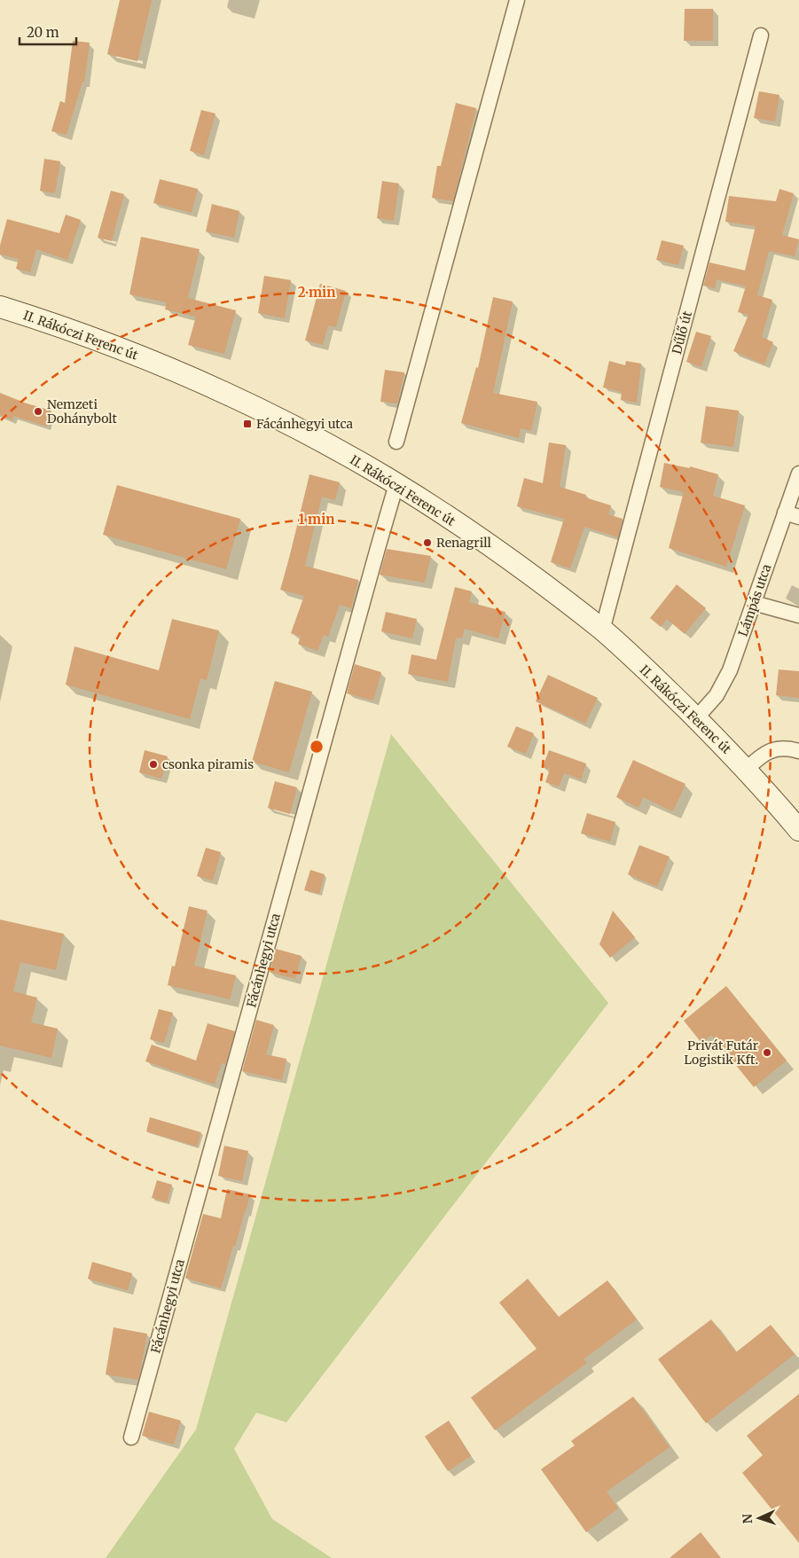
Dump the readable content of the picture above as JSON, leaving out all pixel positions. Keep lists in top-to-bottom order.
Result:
{
  "streets": {
    "main road": ["II. Rákóczi Ferenc út"],
    "street": ["Dűlő út", "Lámpás utca", "Fácánhegyi utca"]
  },
  "crossings": [
    ["Dűlő út", "II. Rákóczi Ferenc út"],
    ["II. Rákóczi Ferenc út", "Lámpás utca"],
    ["II. Rákóczi Ferenc út", "Fácánhegyi utca"]
  ],
  "places": {
    "other": [
      "Nemzeti Dohánybolt",
      "Renagrill",
      "csonka piramis",
      "Privát Futár Logistik Kft."
    ],
    "transit": ["Fácánhegyi utca"]
  },
  "scale_bar": "20 m",
  "north": "left",
  "rings": ["2 min", "1 min"]
}
